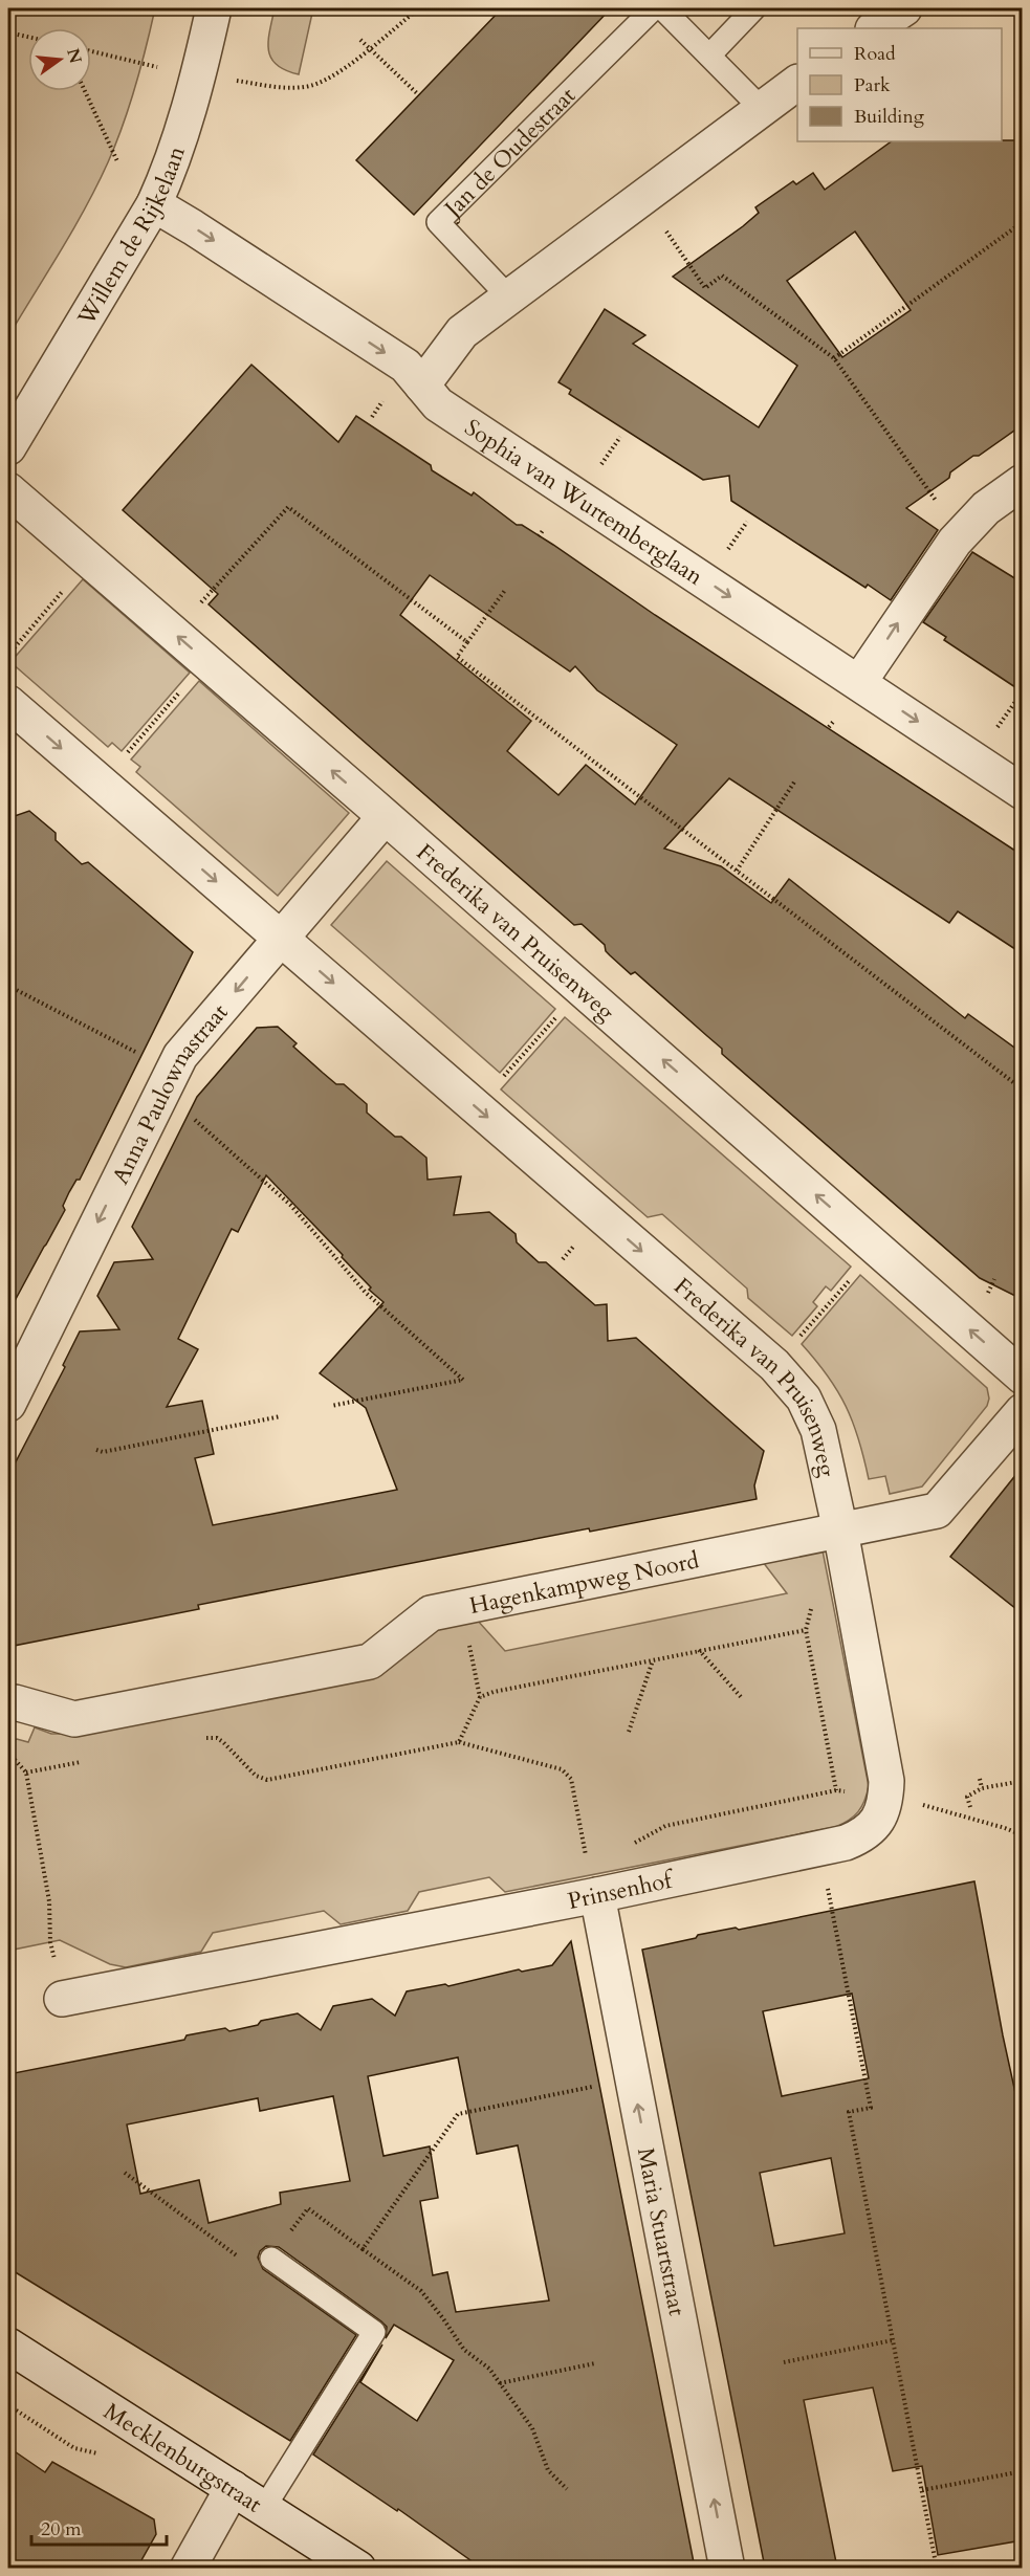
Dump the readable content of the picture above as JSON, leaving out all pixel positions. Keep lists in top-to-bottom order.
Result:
{
  "streets": {
    "street": [
      "Willem de Rijkelaan",
      "Sophia van Wurtemberglaan",
      "Frederika van Pruisenweg",
      "Anna Paulownastraat",
      "Hagenkampweg Noord",
      "Prinsenhof",
      "Maria Stuartstraat",
      "Mecklenburgstraat"
    ],
    "lane": ["Jan de Oudestraat"]
  },
  "crossings": [
    ["Willem de Rijkelaan", "Sophia van Wurtemberglaan"],
    ["Frederika van Pruisenweg", "Anna Paulownastraat"],
    ["Frederika van Pruisenweg", "Hagenkampweg Noord"],
    ["Frederika van Pruisenweg", "Prinsenhof"],
    ["Hagenkampweg Noord", "Prinsenhof"],
    ["Prinsenhof", "Maria Stuartstraat"]
  ],
  "one_way": ["Sophia van Wurtemberglaan", "Anna Paulownastraat", "Maria Stuartstraat"],
  "legend": ["Road", "Park", "Building"],
  "scale_bar": "20 m",
  "north": "right"
}
